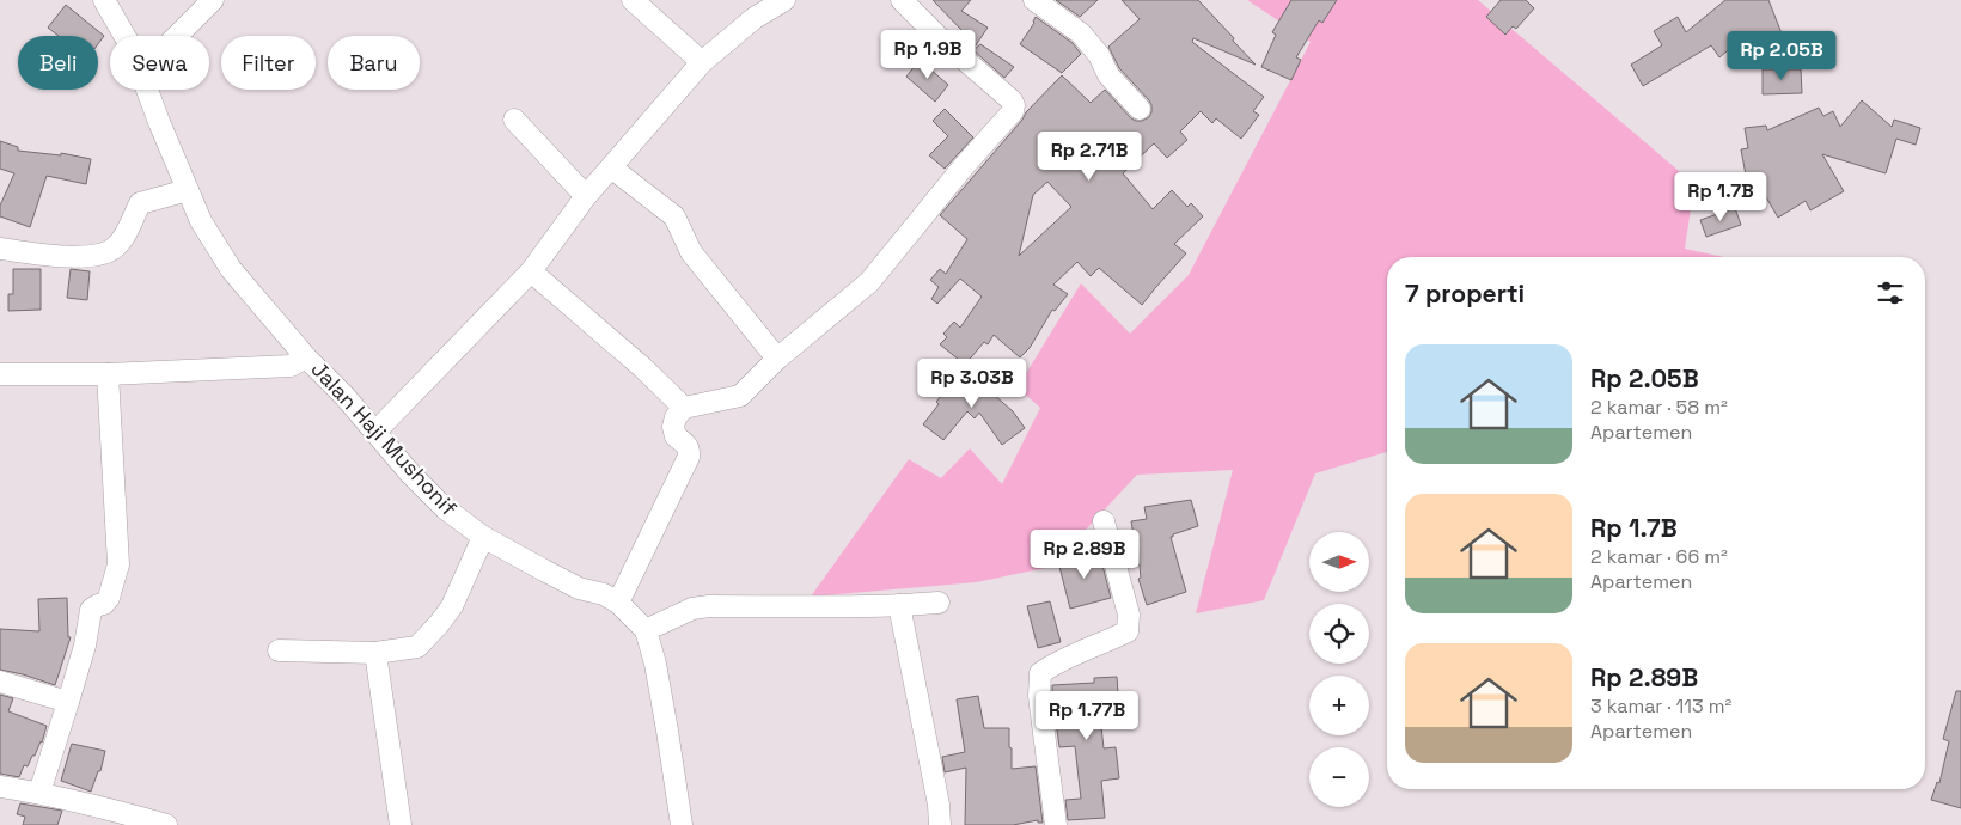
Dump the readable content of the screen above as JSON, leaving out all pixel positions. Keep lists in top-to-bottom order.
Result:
{
  "streets": {
    "street": ["Jalan Haji Mushonif"]
  },
  "north": "right",
  "page": {
    "price": [
      "Rp 1.9B",
      "Rp 2.05B",
      "Rp 2.71B",
      "Rp 1.7B",
      "Rp 3.03B",
      "Rp 2.89B",
      "Rp 1.77B"
    ],
    "chip": [
      "Beli",
      "Sewa",
      "Filter",
      "Baru"
    ],
    "heading": "7 properti",
    "list": [
      {
        "name": "Rp 2.05B",
        "note": "2 kamar · 58 m² · Apartemen"
      },
      {
        "name": "Rp 1.7B",
        "note": "2 kamar · 66 m² · Apartemen"
      },
      {
        "name": "Rp 2.89B",
        "note": "3 kamar · 113 m² · Apartemen"
      }
    ],
    "map_buttons": ["+", "−"]
  }
}
